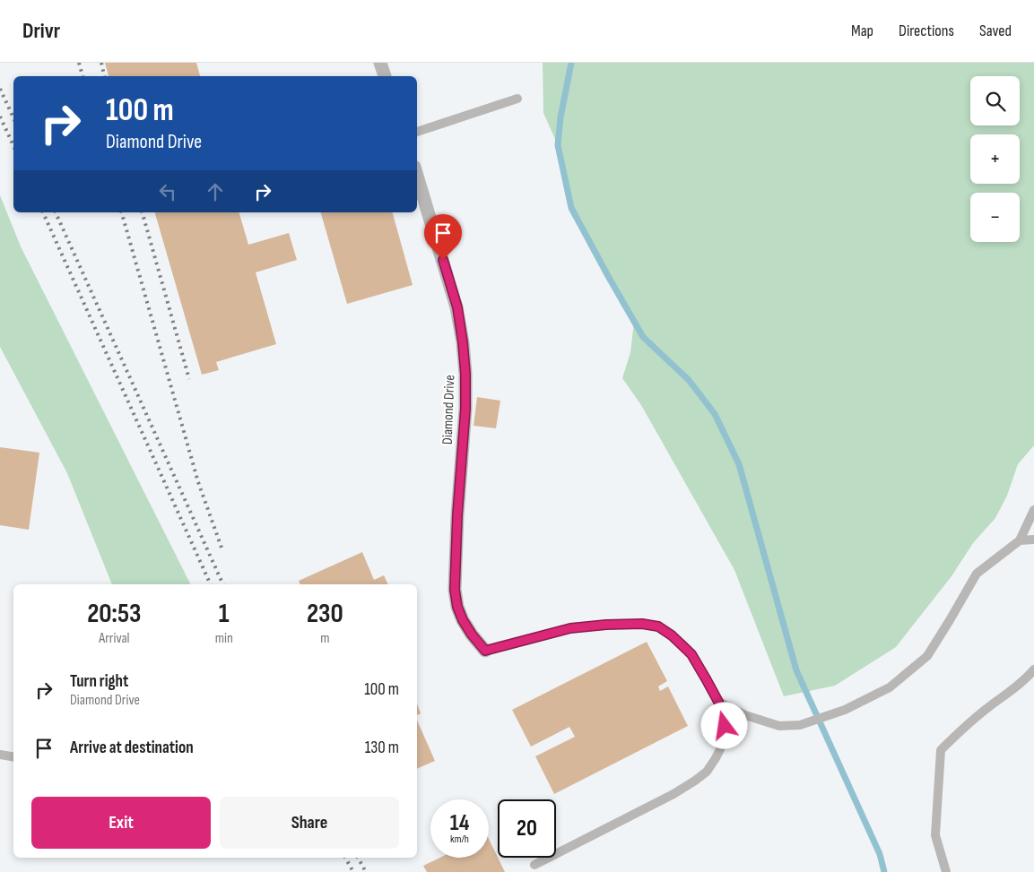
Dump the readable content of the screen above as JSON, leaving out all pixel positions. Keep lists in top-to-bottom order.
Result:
{
  "streets": {
    "street": ["Diamond Drive"]
  },
  "page": {
    "header": "Drivr",
    "nav": ["Map", "Directions", "Saved"],
    "map_buttons": ["+", "−"],
    "turn": ["100 m", "Diamond Drive"],
    "eta": [
      "20:53",
      "Arrival",
      "1",
      "min",
      "230",
      "m"
    ],
    "list": [
      {
        "name": "Turn right",
        "note": "Diamond Drive",
        "value": "100 m"
      },
      {
        "name": "Arrive at destination",
        "value": "130 m"
      }
    ],
    "buttons": ["Exit", "Share"],
    "speed": "14 km/h",
    "limit": "20"
  }
}
